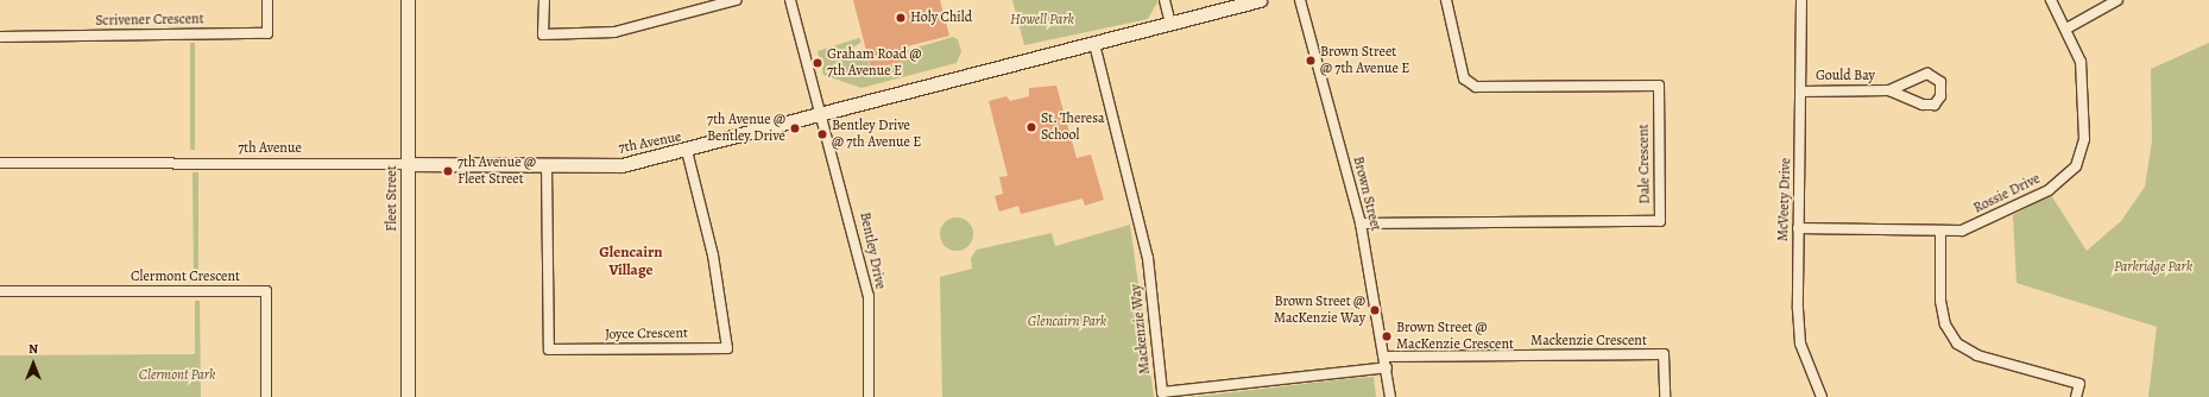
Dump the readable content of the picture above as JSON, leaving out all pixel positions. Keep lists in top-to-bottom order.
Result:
{
  "streets": {
    "street": [
      "Scrivener Crescent",
      "Gould Bay",
      "7th Avenue",
      "Dale Crescent",
      "Brown Street",
      "Rossie Drive",
      "Fleet Street",
      "McVeety Drive",
      "Bentley Drive",
      "Clermont Crescent",
      "Mackenzie Way",
      "Joyce Crescent",
      "Mackenzie Crescent"
    ]
  },
  "crossings": [
    ["Gould Bay", "McVeety Drive"],
    ["7th Avenue", "Fleet Street"],
    ["7th Avenue", "Bentley Drive"],
    ["7th Avenue", "Mackenzie Way"],
    ["7th Avenue", "Joyce Crescent"],
    ["Dale Crescent", "Brown Street"],
    ["Brown Street", "Mackenzie Way"],
    ["Brown Street", "Mackenzie Crescent"],
    ["Rossie Drive", "McVeety Drive"]
  ],
  "districts": ["Glencairn Village"],
  "parks": [
    "Howell Park",
    "Parkridge Park",
    "Glencairn Park",
    "Clermont Park"
  ],
  "places": [
    "Holy Child",
    "Brown Street @ 7th Avenue E",
    "Graham Road @ 7th Avenue E",
    "St. Theresa School",
    "7th Avenue @ Bentley Drive",
    "Bentley Drive @ 7th Avenue E",
    "7th Avenue @ Fleet Street",
    "Brown Street @ MacKenzie Way",
    "Brown Street @ MacKenzie Crescent"
  ],
  "north": "top"
}
